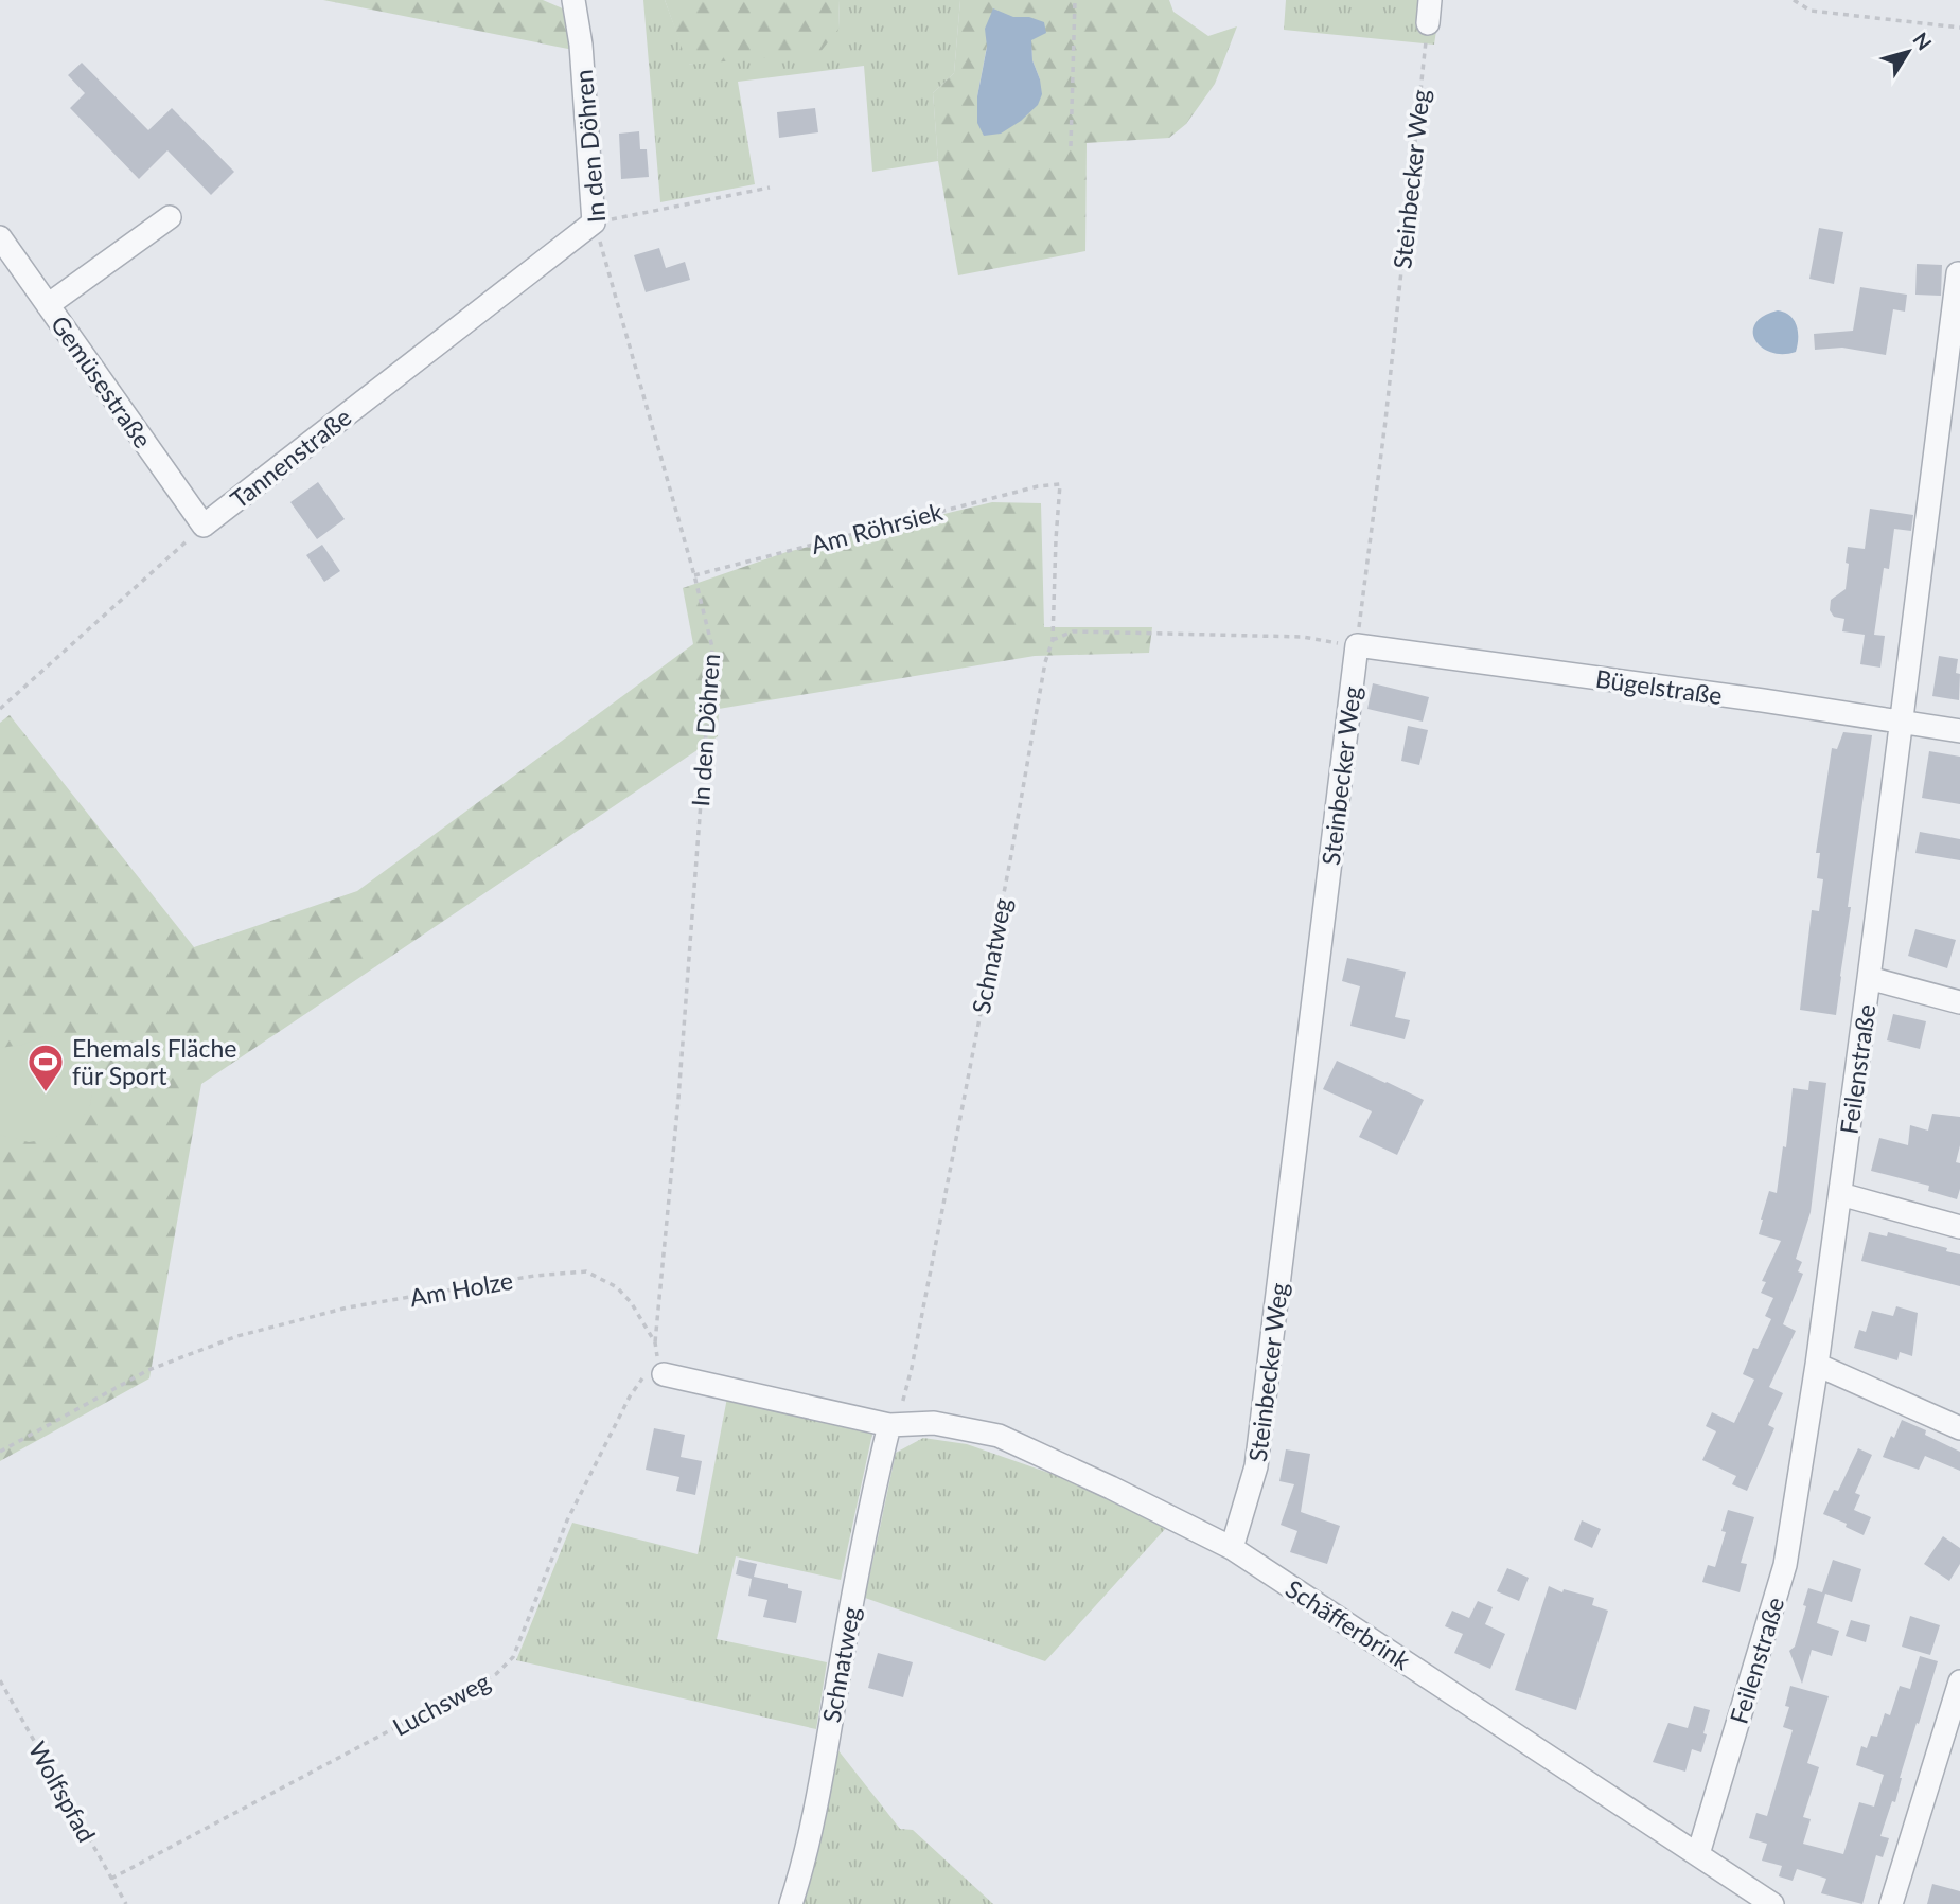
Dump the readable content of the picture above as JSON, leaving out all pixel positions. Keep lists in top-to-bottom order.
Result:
{
  "streets": {
    "street": [
      "In den Döhren",
      "Steinbecker Weg",
      "Gemüsestraße",
      "Tannenstraße",
      "Bügelstraße",
      "Schnatweg",
      "Feilenstraße",
      "Schäfferbrink"
    ],
    "path": [
      "Am Röhrsiek",
      "Am Holze",
      "Luchsweg",
      "Wolfspfad"
    ]
  },
  "crossings": [
    ["In den Döhren", "Tannenstraße"],
    ["In den Döhren", "Am Röhrsiek"],
    ["In den Döhren", "Am Holze"],
    ["Steinbecker Weg", "Bügelstraße"],
    ["Steinbecker Weg", "Schäfferbrink"],
    ["Gemüsestraße", "Tannenstraße"],
    ["Am Röhrsiek", "Schnatweg"],
    ["Bügelstraße", "Feilenstraße"],
    ["Schnatweg", "Schäfferbrink"],
    ["Feilenstraße", "Schäfferbrink"],
    ["Am Holze", "Luchsweg"],
    ["Luchsweg", "Wolfspfad"]
  ],
  "places": {
    "sports": ["Ehemals Fläche für Sport"]
  },
  "north": "top right"
}
